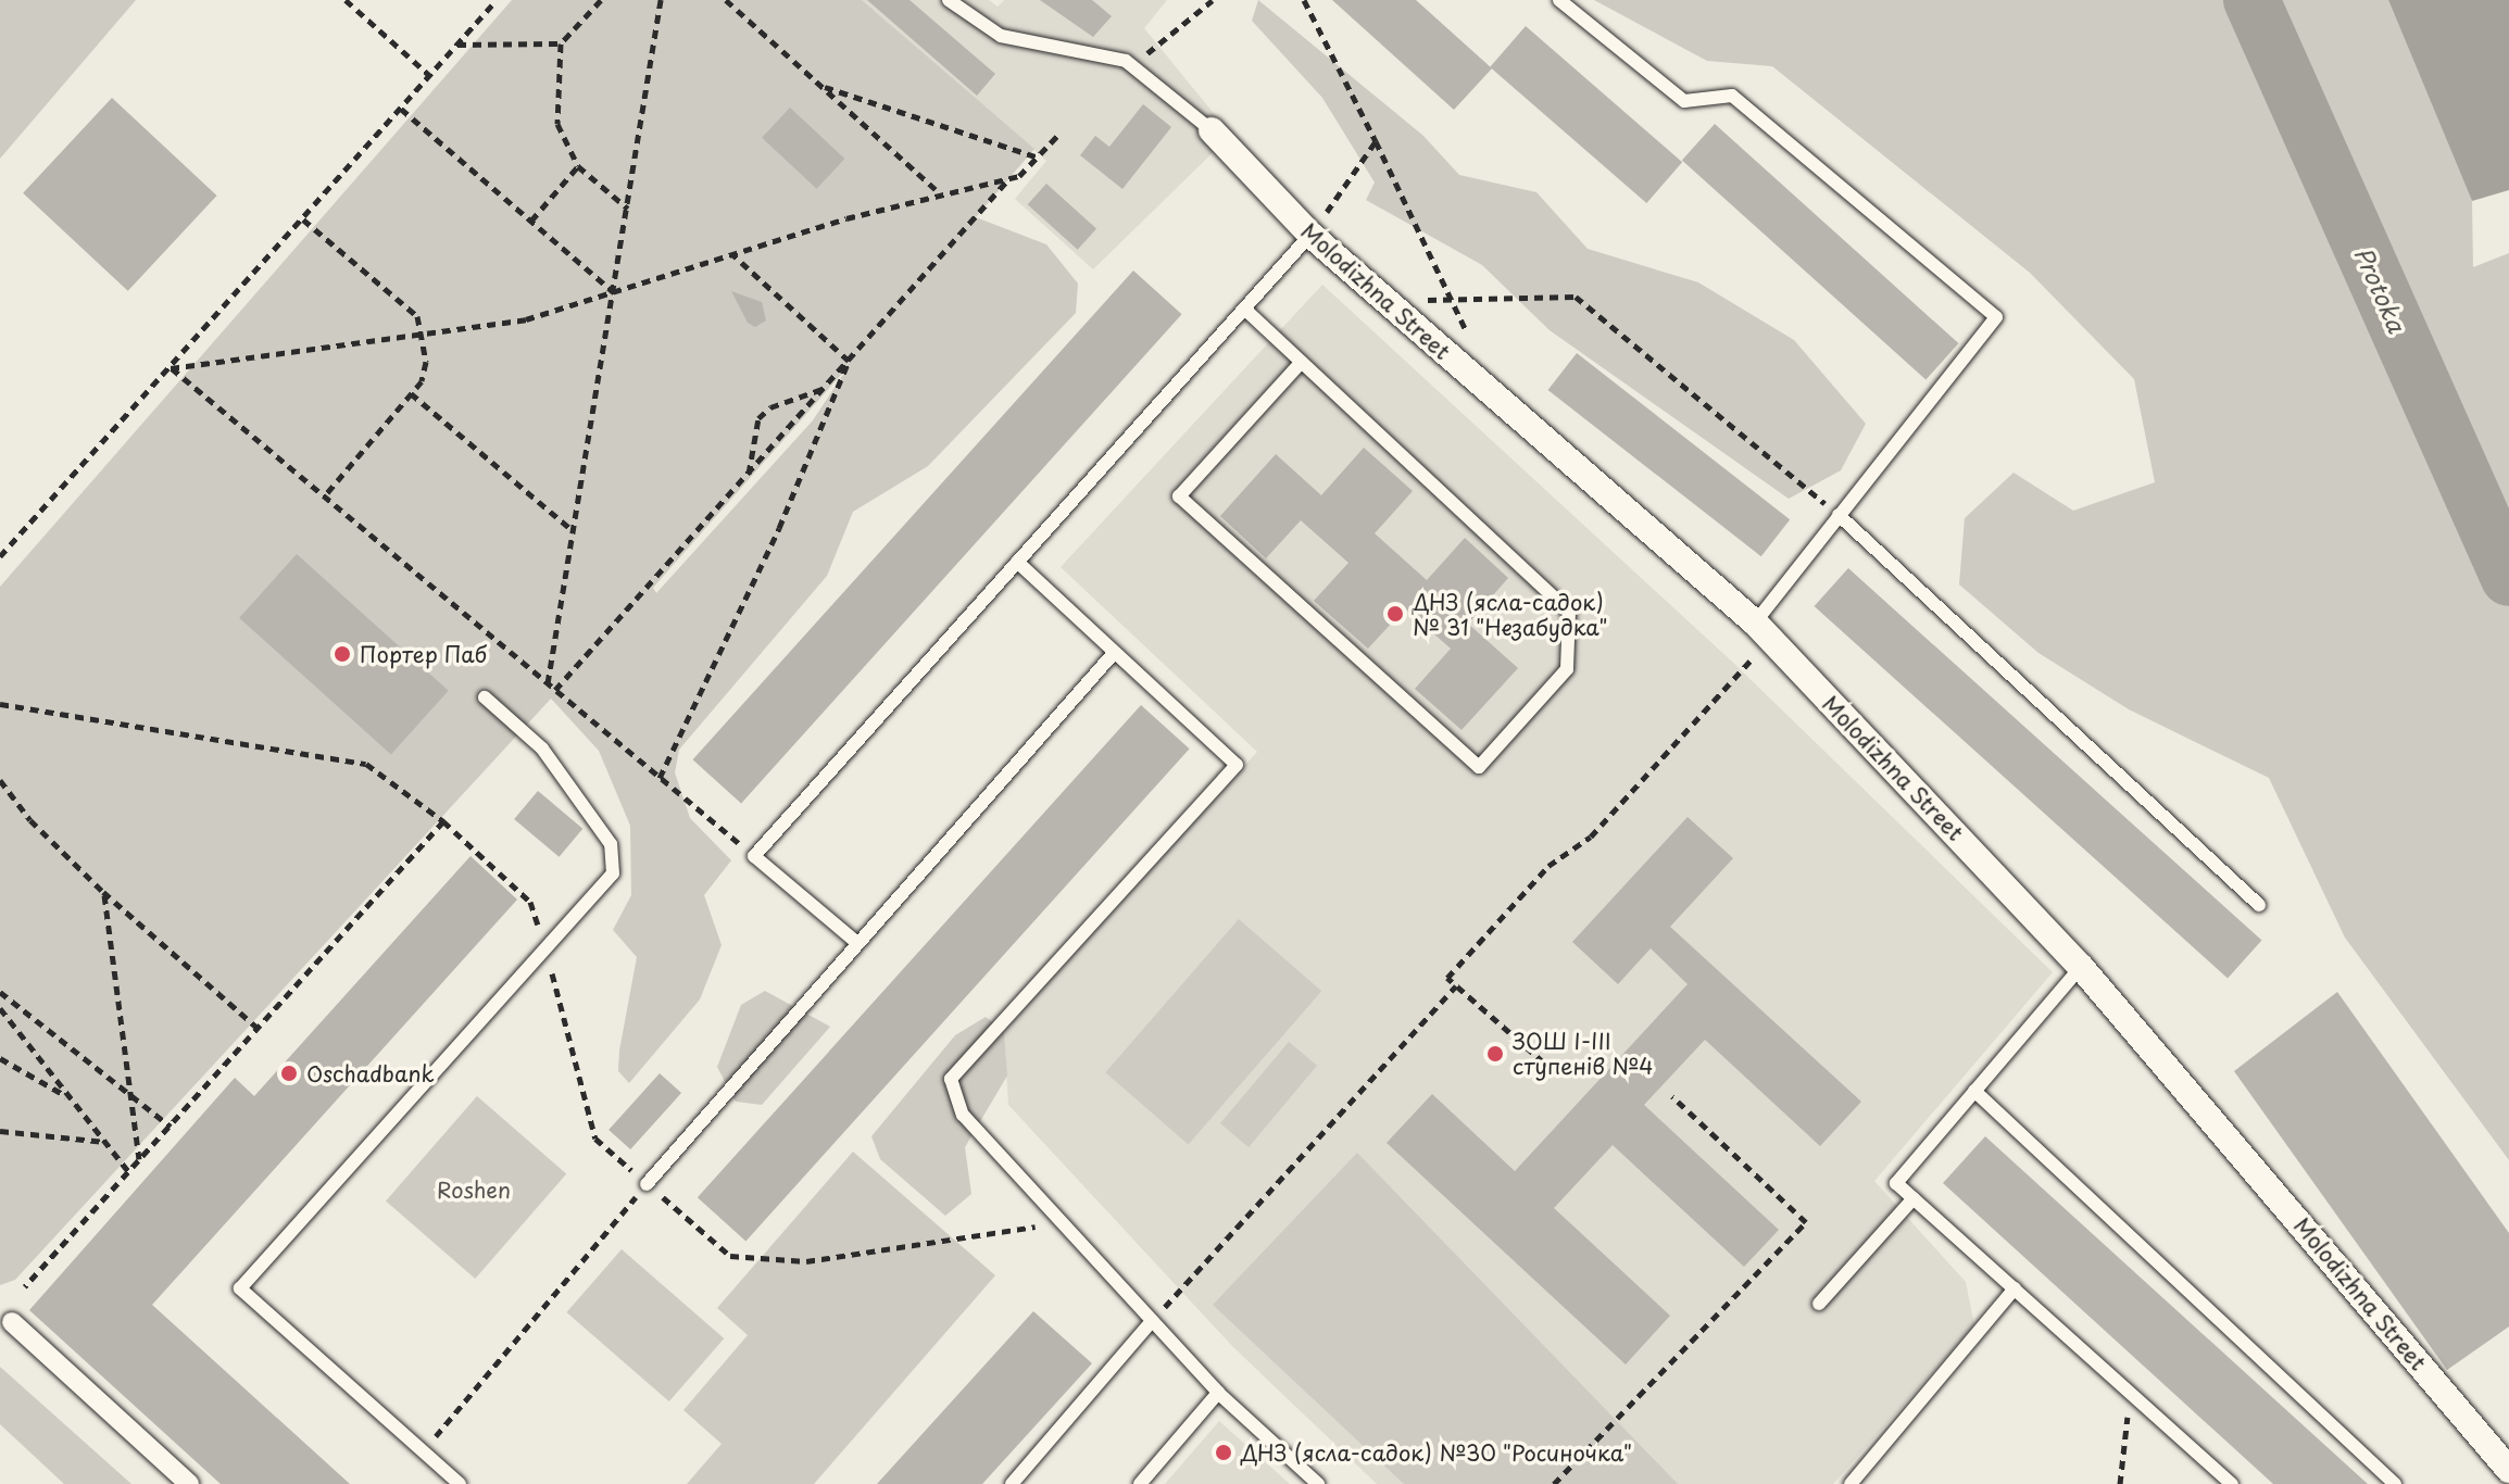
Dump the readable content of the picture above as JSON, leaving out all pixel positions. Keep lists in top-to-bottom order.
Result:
{
  "streets": {
    "street": ["Molodizhna Street"]
  },
  "water": ["Protoka"],
  "parks": ["Roshen"],
  "places": [
    "ДНЗ (ясла-садок) № 31 \"Незабудка\"",
    "Портер Паб",
    "ЗОШ І-ІІІ ступенів №4",
    "Oschadbank",
    "ДНЗ (ясла-садок) №30 \"Росиночка\""
  ]
}
